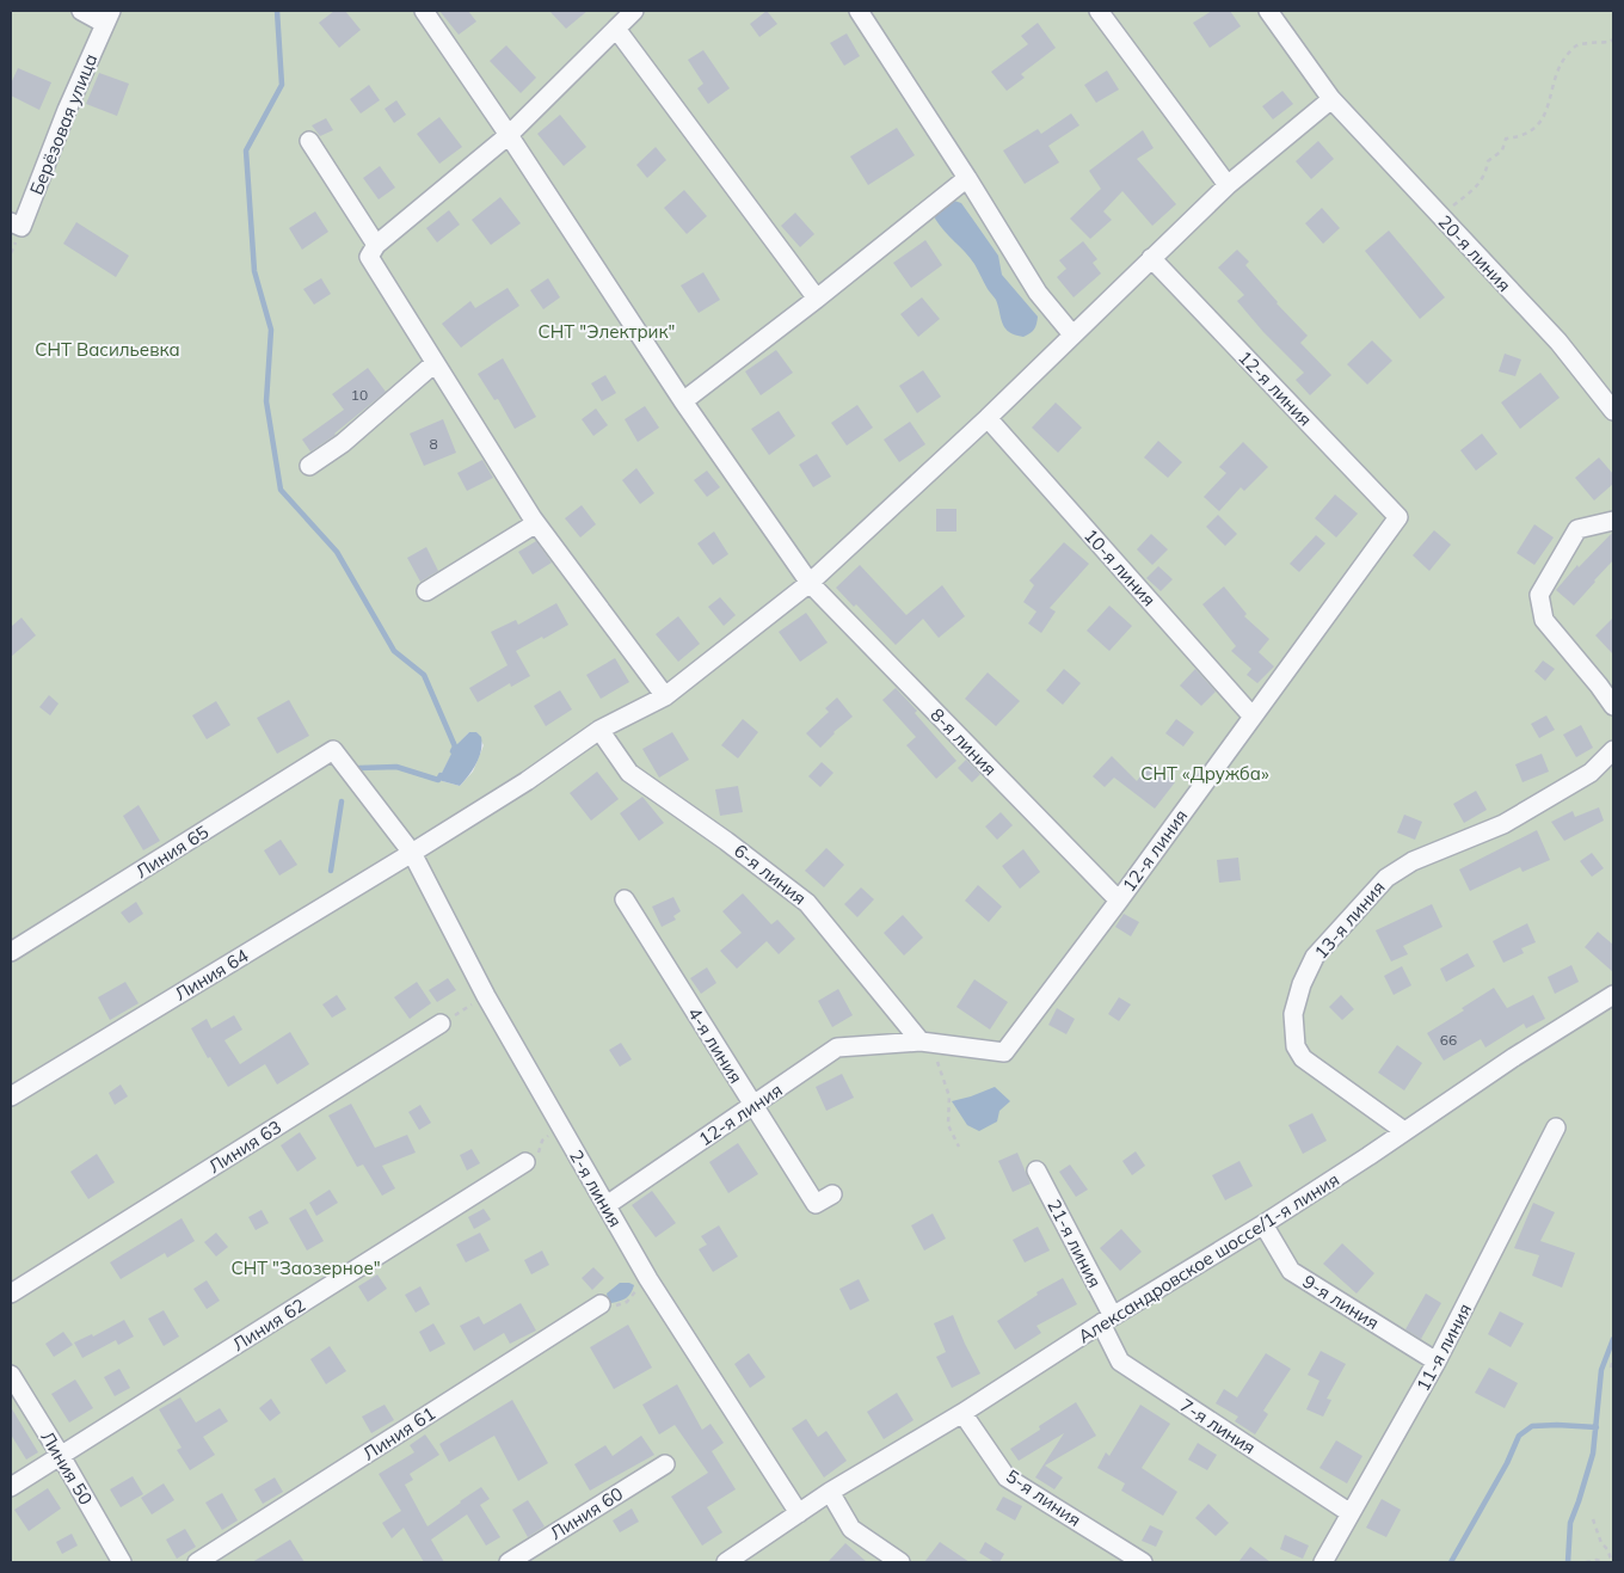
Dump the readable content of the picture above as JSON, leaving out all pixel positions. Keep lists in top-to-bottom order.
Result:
{
  "streets": {
    "street": [
      "Берёзовая улица",
      "20-я линия",
      "12-я линия",
      "10-я линия",
      "8-я линия",
      "Линия 65",
      "6-я линия",
      "13-я линия",
      "Линия 64",
      "4-я линия",
      "Линия 63",
      "2-я линия",
      "21-я линия",
      "Александровское шоссе/1-я линия",
      "9-я линия",
      "Линия 62",
      "11-я линия",
      "7-я линия",
      "Линия 61",
      "Линия 50",
      "5-я линия",
      "Линия 60"
    ]
  },
  "crossings": [
    ["20-я линия", "Линия 64"],
    ["12-я линия", "10-я линия"],
    ["12-я линия", "8-я линия"],
    ["12-я линия", "6-я линия"],
    ["12-я линия", "Линия 64"],
    ["12-я линия", "4-я линия"],
    ["12-я линия", "2-я линия"],
    ["10-я линия", "Линия 64"],
    ["8-я линия", "Линия 64"],
    ["Линия 65", "2-я линия"],
    ["6-я линия", "Линия 64"],
    ["13-я линия", "Александровское шоссе/1-я линия"],
    ["Линия 64", "2-я линия"],
    ["2-я линия", "Александровское шоссе/1-я линия"],
    ["21-я линия", "Александровское шоссе/1-я линия"],
    ["21-я линия", "7-я линия"],
    ["Александровское шоссе/1-я линия", "9-я линия"],
    ["Александровское шоссе/1-я линия", "7-я линия"],
    ["Александровское шоссе/1-я линия", "5-я линия"],
    ["9-я линия", "11-я линия"],
    ["Линия 62", "Линия 50"],
    ["11-я линия", "7-я линия"]
  ],
  "parks": [
    "СНТ \"Электрик\"",
    "СНТ Васильевка",
    "СНТ «Дружба»",
    "СНТ \"Заозерное\""
  ],
  "house_numbers": ["10", "8", "66"]
}
